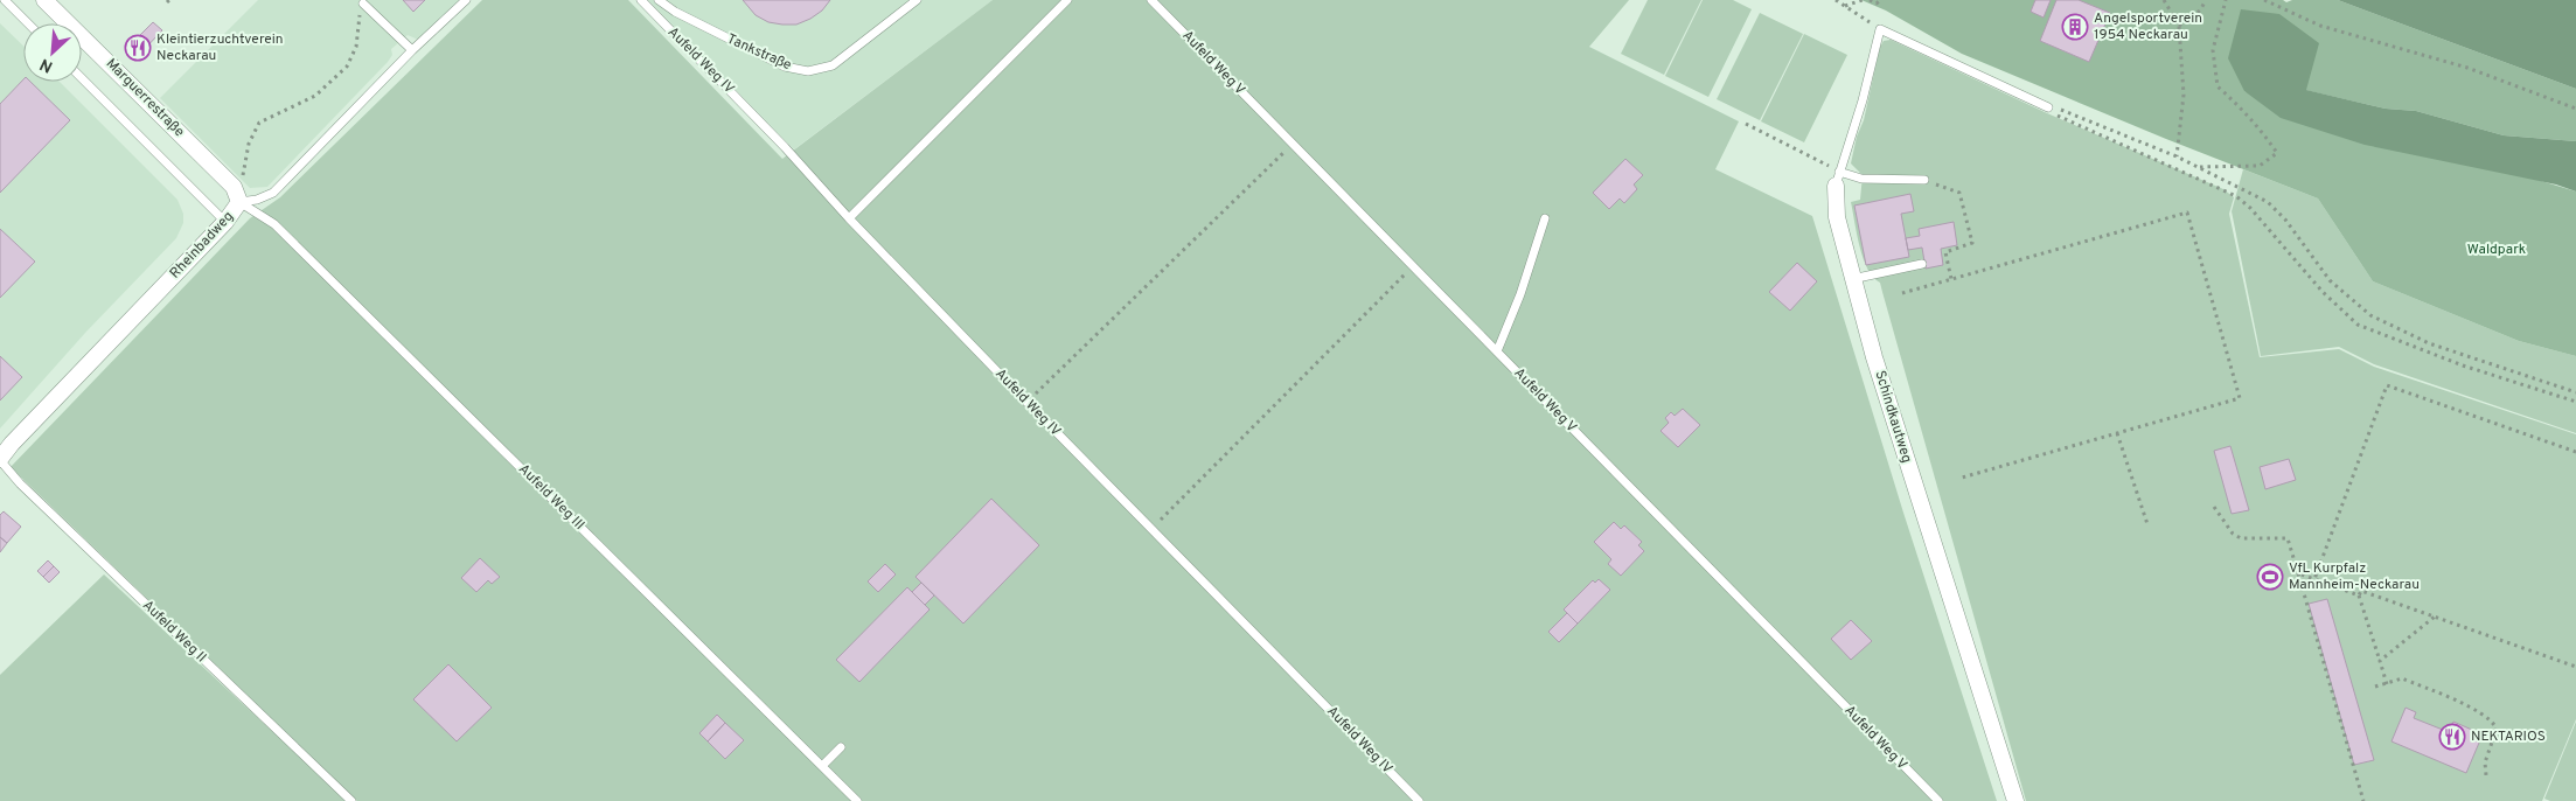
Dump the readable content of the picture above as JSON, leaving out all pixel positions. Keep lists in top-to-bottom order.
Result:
{
  "streets": {
    "street": ["Marguerrestraße", "Rheinbadweg", "Schindkautweg"],
    "lane": [
      "Tankstraße",
      "Aufeld Weg IV",
      "Aufeld Weg V",
      "Aufeld Weg III",
      "Aufeld Weg II"
    ]
  },
  "crossings": [
    ["Marguerrestraße", "Rheinbadweg"],
    ["Marguerrestraße", "Aufeld Weg III"],
    ["Rheinbadweg", "Aufeld Weg III"],
    ["Rheinbadweg", "Aufeld Weg II"]
  ],
  "parks": ["Waldpark"],
  "places": {
    "building": ["Angelsportverein 1954 Neckarau"],
    "restaurant": ["Kleintierzuchtverein Neckarau", "NEKTARIOS"],
    "sports": ["VfL Kurpfalz Mannheim-Neckarau"]
  },
  "north": "bottom left"
}
